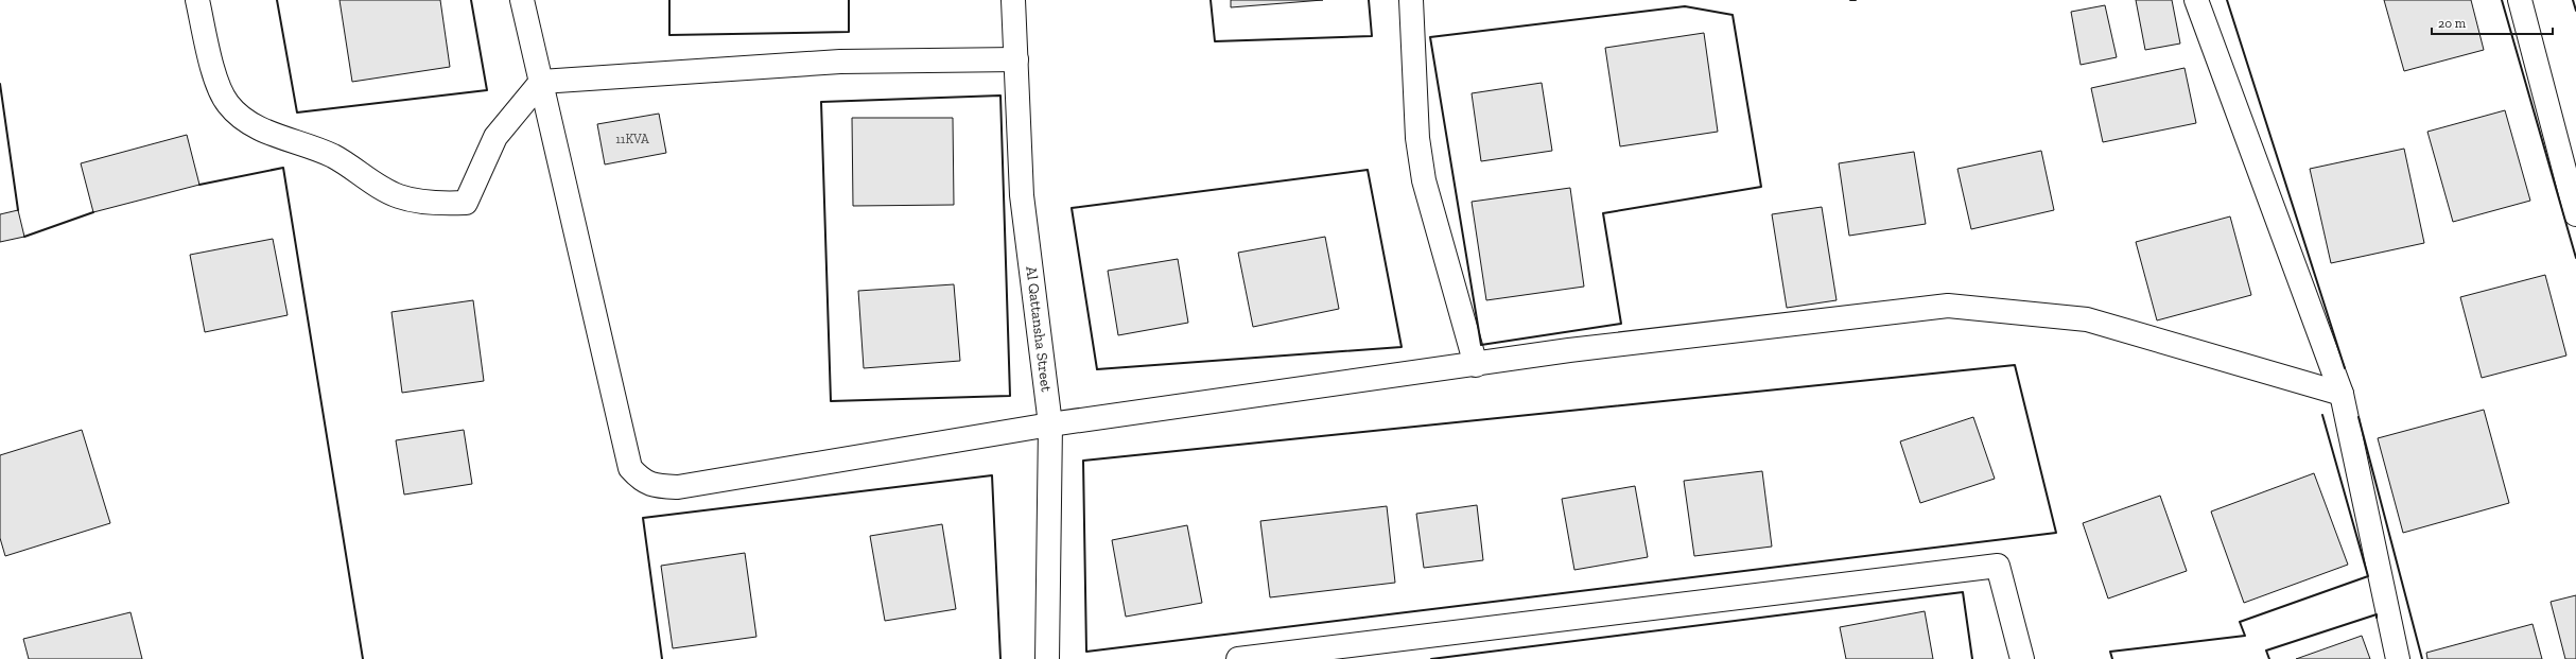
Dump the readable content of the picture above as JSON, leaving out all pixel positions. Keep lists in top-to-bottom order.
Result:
{
  "streets": {
    "street": ["Al Qattansha Street"]
  },
  "house_numbers": ["11KVA"],
  "scale_bar": "20 m"
}
